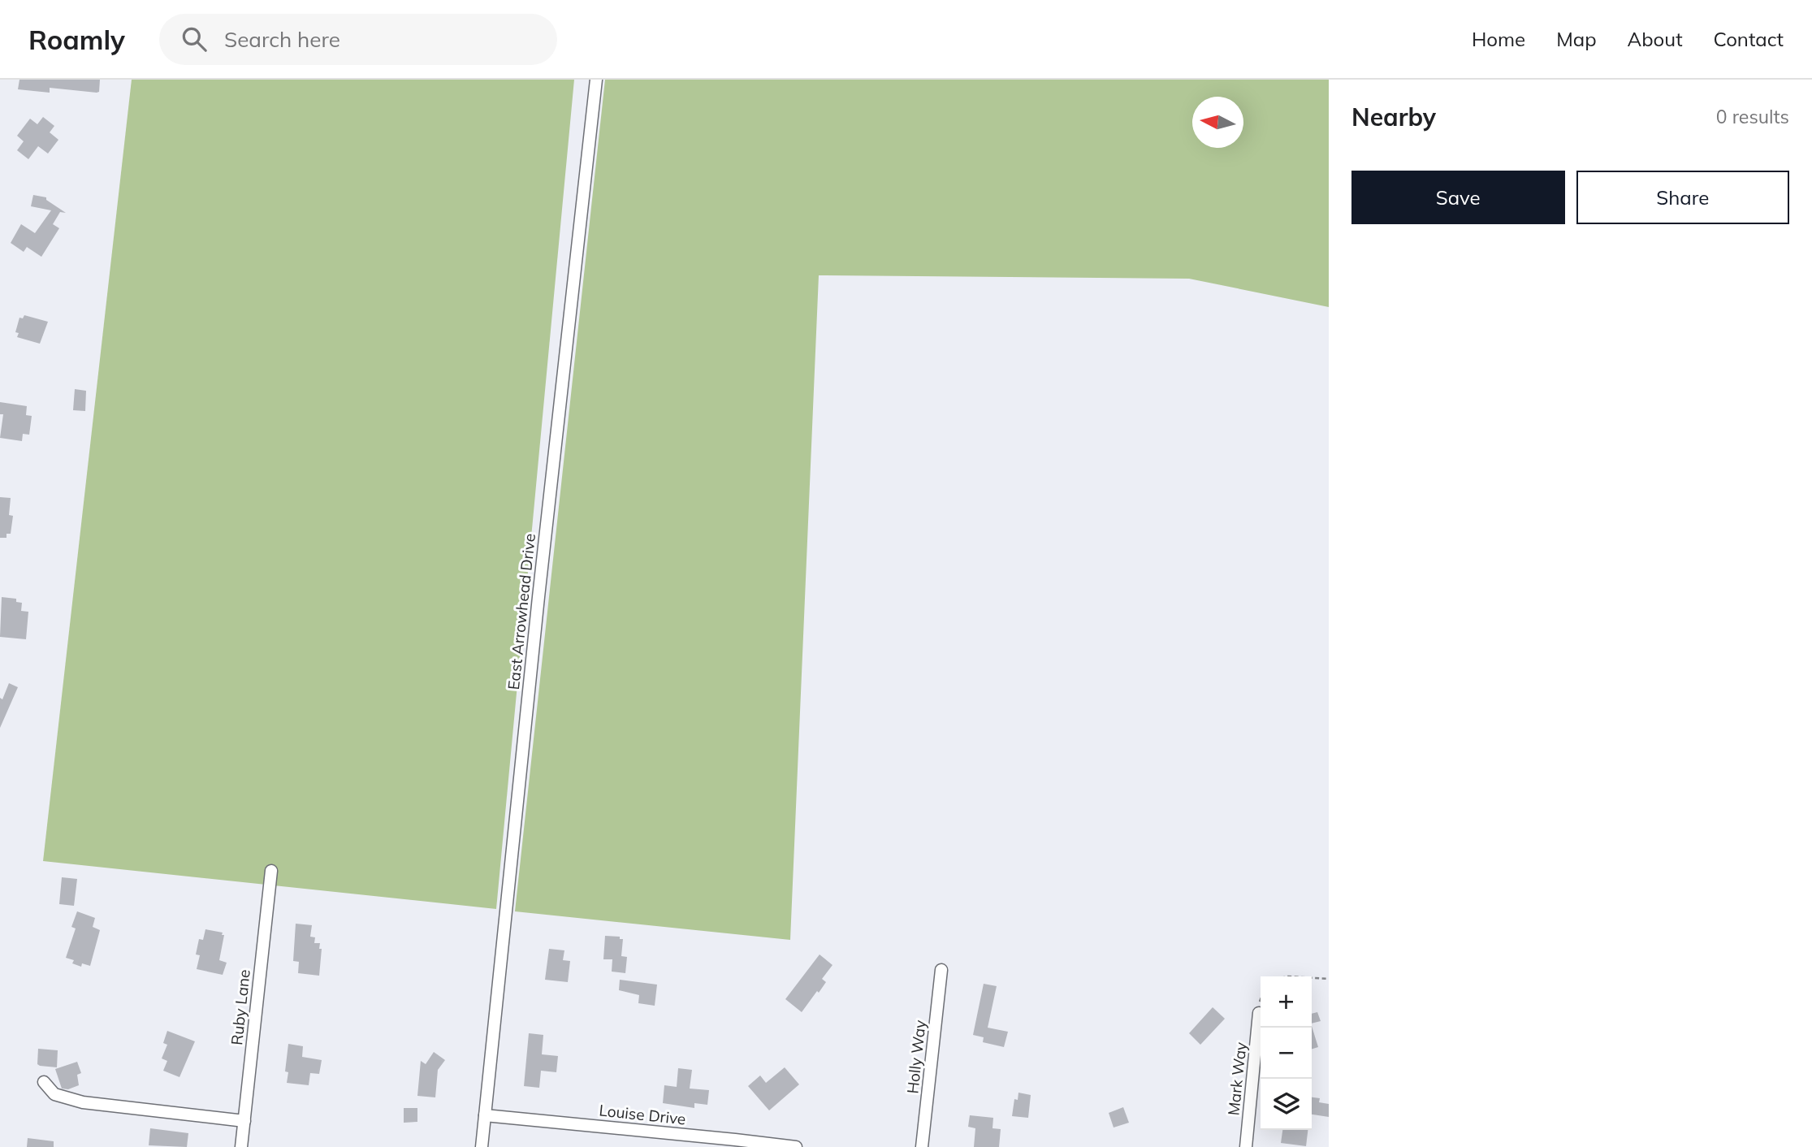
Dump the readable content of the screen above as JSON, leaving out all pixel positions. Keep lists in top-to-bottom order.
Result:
{
  "streets": {
    "street": [
      "East Arrowhead Drive",
      "Ruby Lane",
      "Holly Way",
      "Mark Way",
      "Louise Drive"
    ]
  },
  "crossings": [
    ["East Arrowhead Drive", "Louise Drive"]
  ],
  "north": "left",
  "page": {
    "header": "Roamly",
    "search": "Search here",
    "nav": [
      "Home",
      "Map",
      "About",
      "Contact"
    ],
    "heading": ["Nearby", "0 results"],
    "buttons": ["Save", "Share"],
    "map_buttons": ["+", "−"]
  }
}
